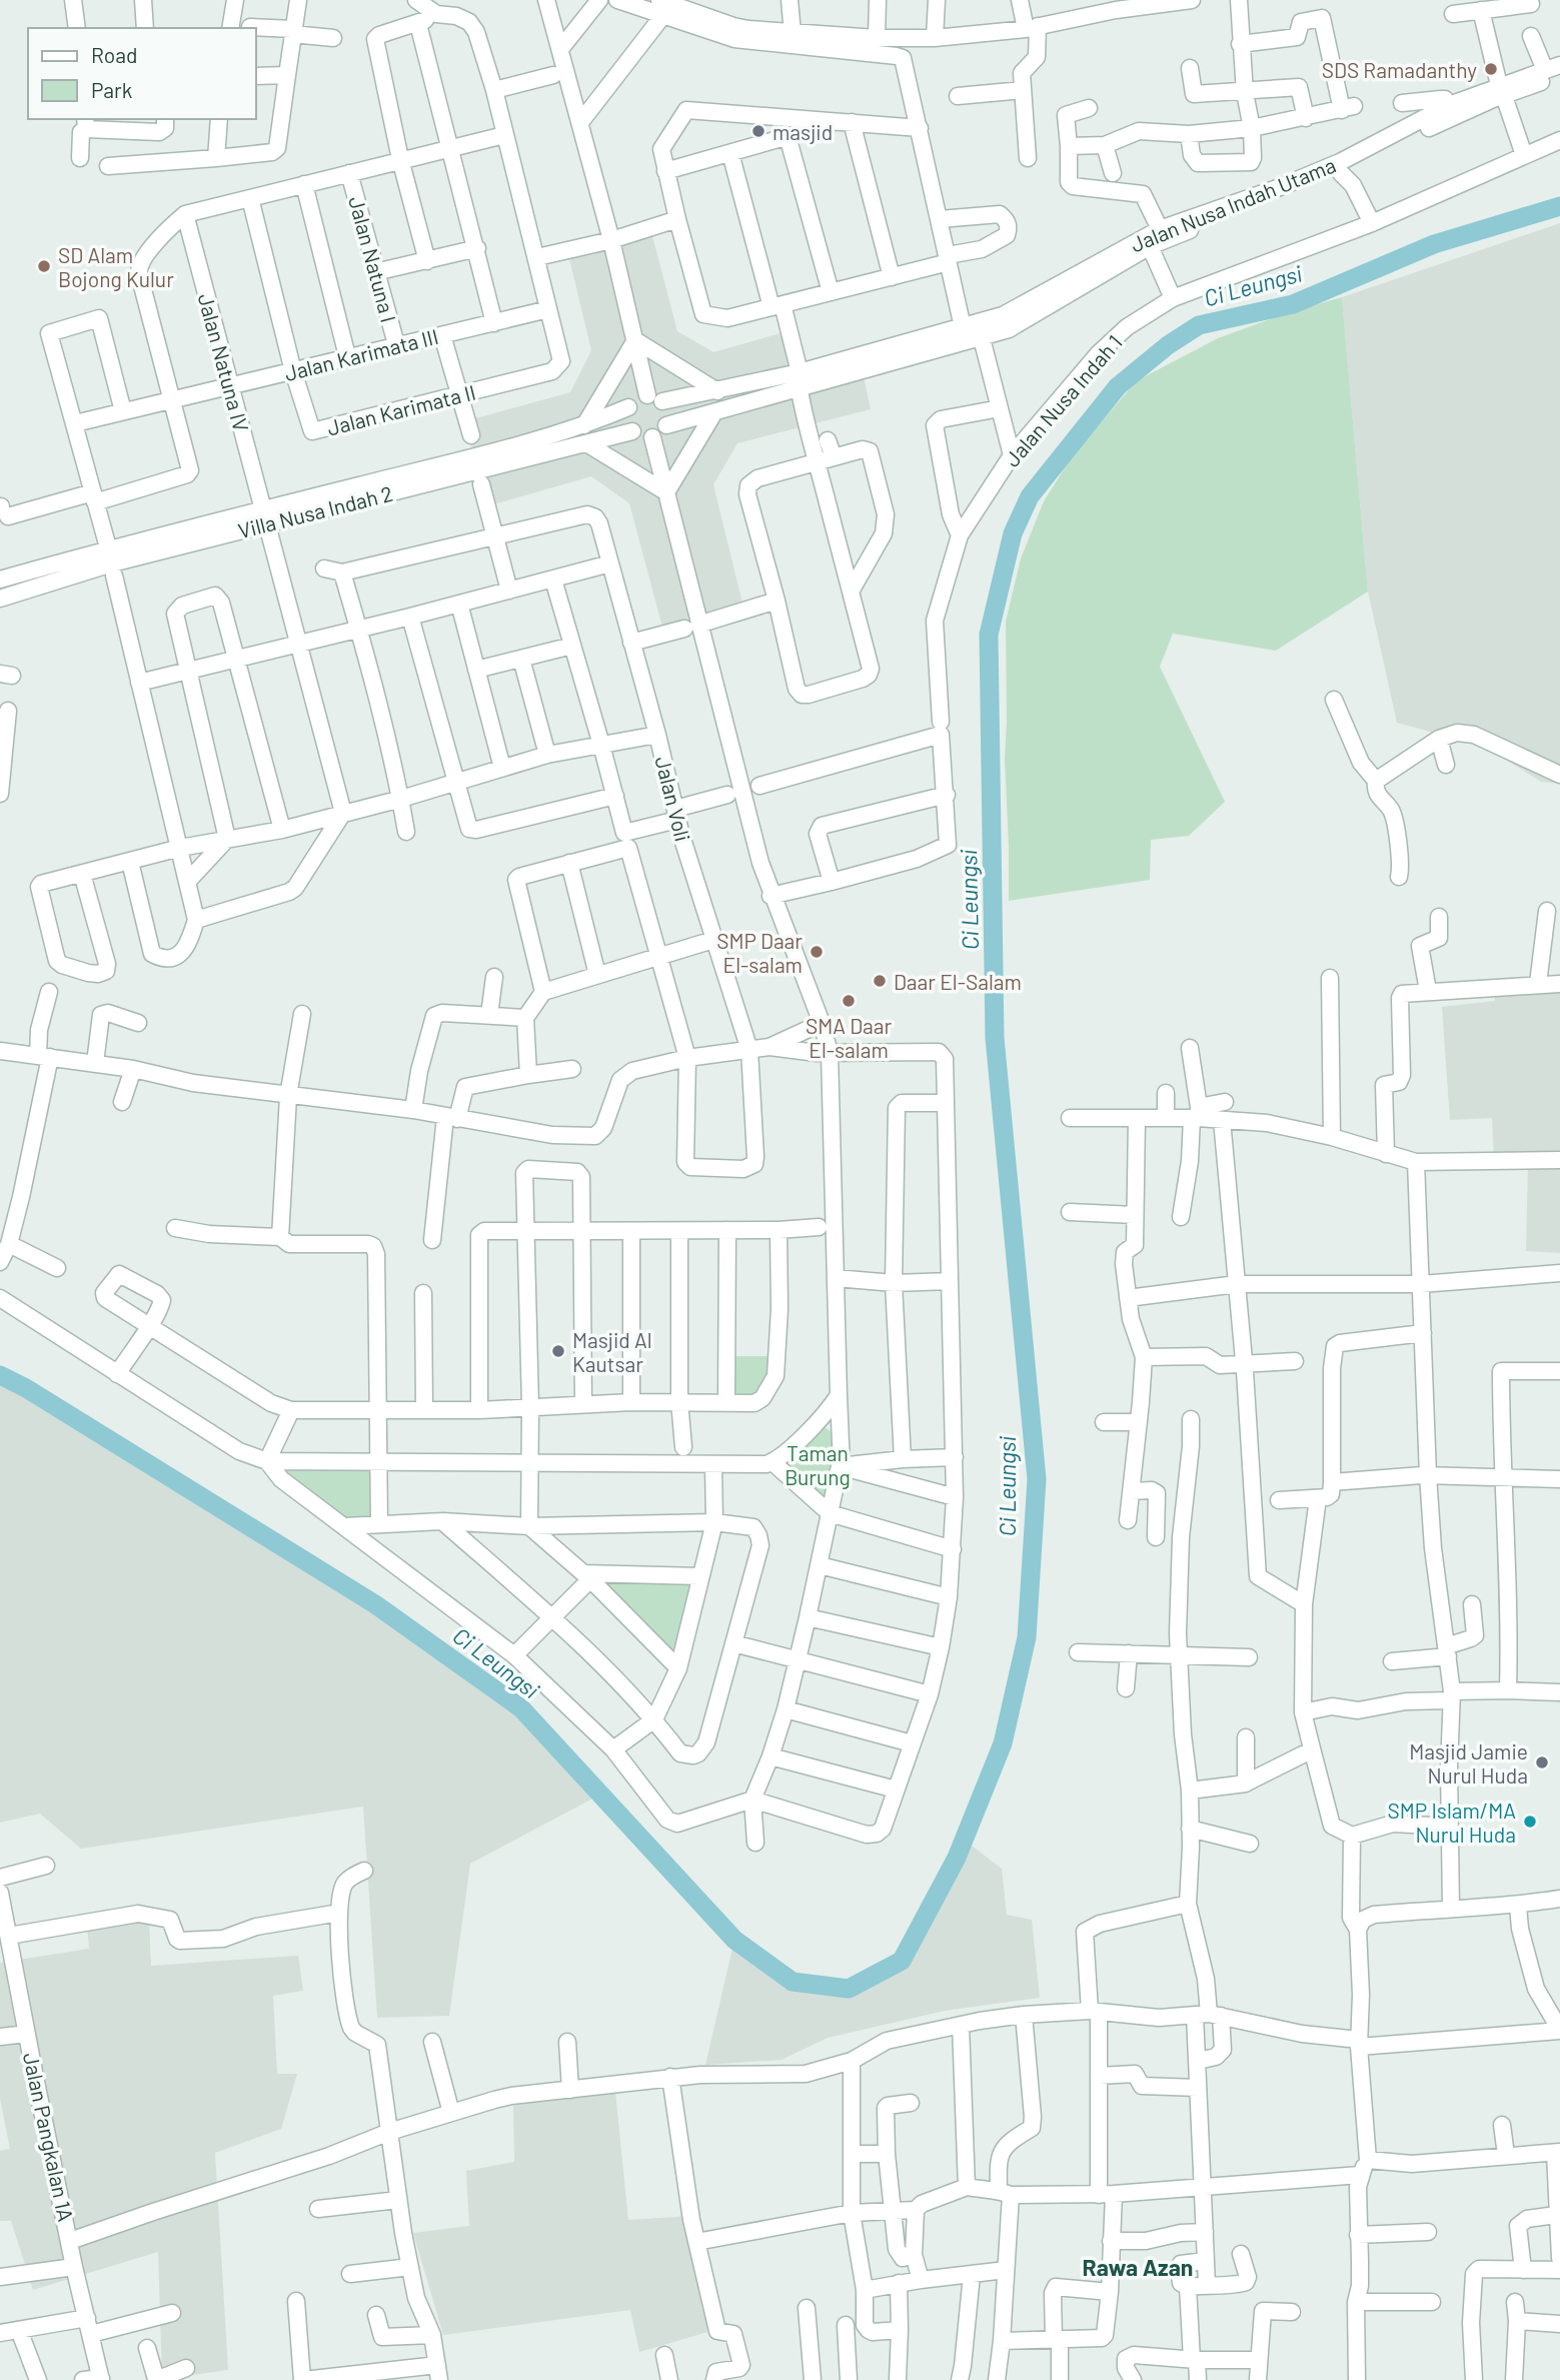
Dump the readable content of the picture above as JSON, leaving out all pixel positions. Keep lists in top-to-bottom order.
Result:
{
  "streets": {
    "street": [
      "Jalan Nusa Indah Utama",
      "Jalan Natuna I",
      "Jalan Karimata III",
      "Jalan Natuna IV",
      "Jalan Nusa Indah 1",
      "Jalan Karimata II",
      "Villa Nusa Indah 2",
      "Jalan Voli",
      "Jalan Pangkalan 1A"
    ]
  },
  "crossings": [
    ["Jalan Nusa Indah Utama", "Villa Nusa Indah 2"],
    ["Jalan Natuna I", "Jalan Karimata III"],
    ["Jalan Karimata III", "Jalan Natuna IV"],
    ["Jalan Karimata III", "Jalan Karimata II"],
    ["Jalan Natuna IV", "Villa Nusa Indah 2"]
  ],
  "districts": ["Rawa Azan"],
  "water": ["Ci Leungsi"],
  "parks": ["Taman Burung"],
  "places": [
    "SDS Ramadanthy",
    "masjid",
    "SD Alam Bojong Kulur",
    "SMP Daar El-salam",
    "Daar El-Salam",
    "SMA Daar El-salam",
    "Masjid Al Kautsar",
    "Masjid Jamie Nurul Huda",
    "SMP Islam/MA Nurul Huda"
  ],
  "legend": ["Road", "Park"]
}
